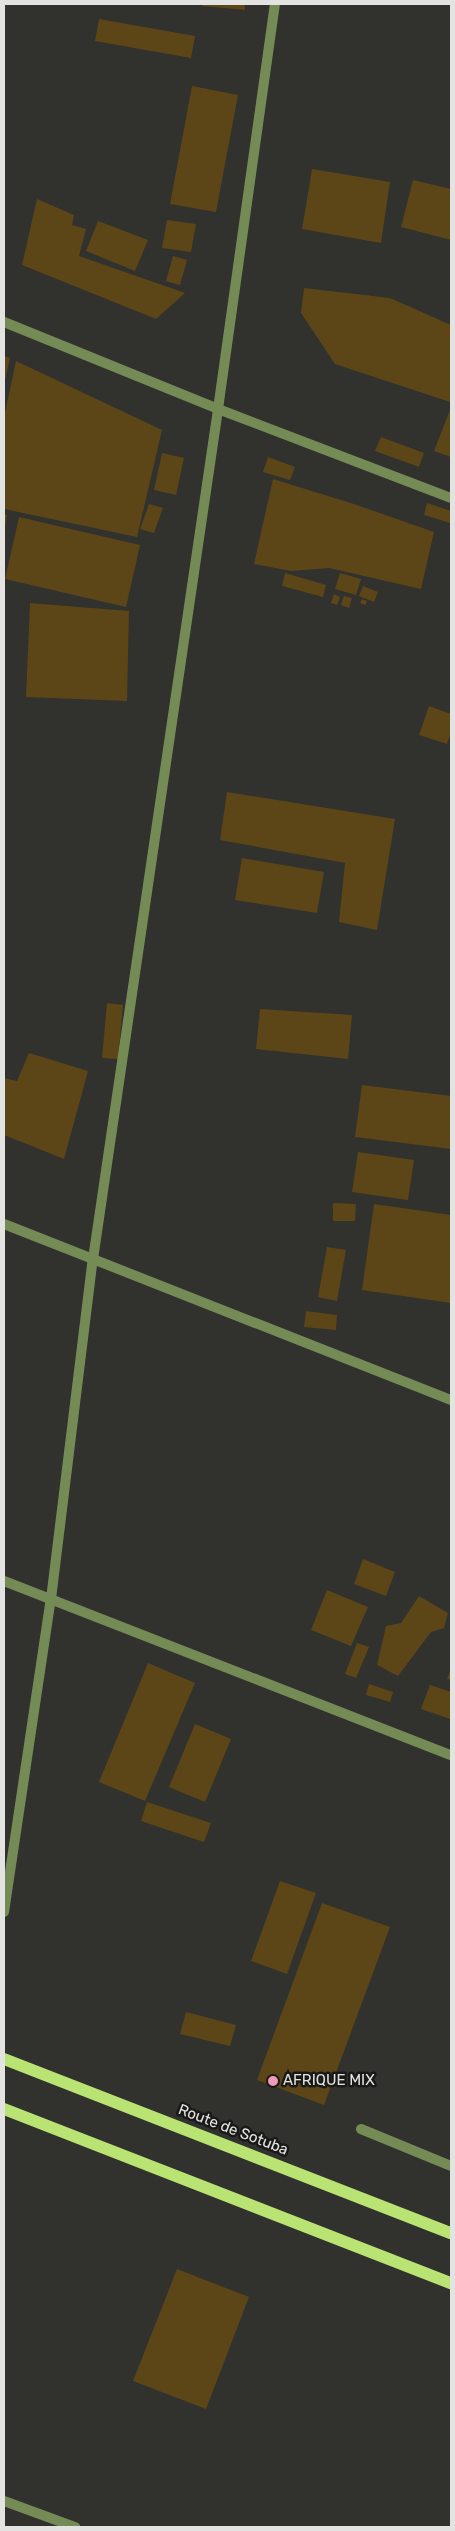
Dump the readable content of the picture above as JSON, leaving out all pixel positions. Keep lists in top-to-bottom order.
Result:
{
  "streets": {
    "main road": ["Route de Sotuba"]
  },
  "places": ["AFRIQUE MIX"]
}
